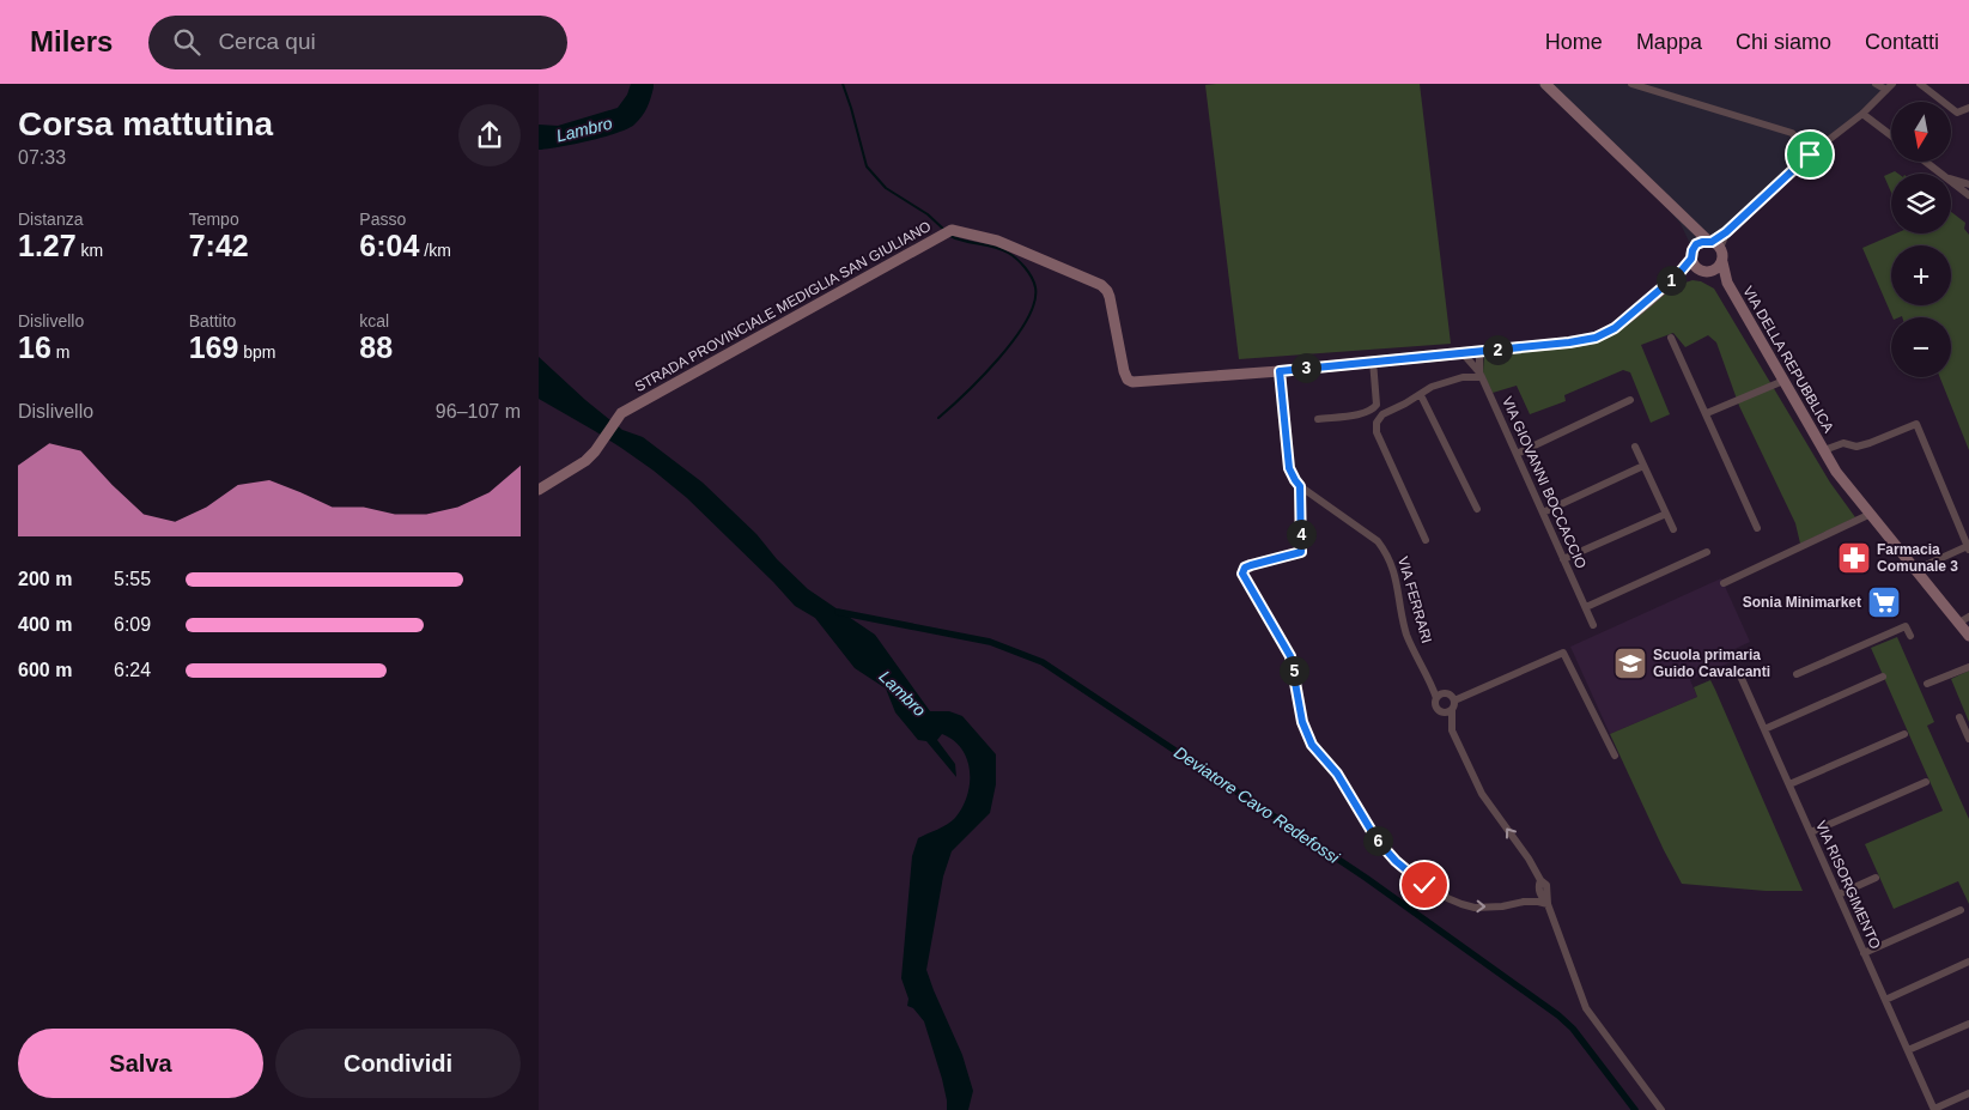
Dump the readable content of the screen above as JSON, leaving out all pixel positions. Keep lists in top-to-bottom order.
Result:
{
  "streets": {
    "street": [
      "STRADA PROVINCIALE MEDIGLIA SAN GIULIANO",
      "VIA DELLA REPUBBLICA",
      "VIA GIOVANNI BOCCACCIO",
      "VIA FERRARI",
      "VIA RISORGIMENTO"
    ]
  },
  "water": ["Lambro", "Deviatore Cavo Redefossi"],
  "places": {
    "pharmacy": ["Farmacia Comunale 3"],
    "supermarket": ["Sonia Minimarket"],
    "school or university": ["Scuola primaria Guido Cavalcanti"]
  },
  "north": "bottom",
  "page": {
    "header": "Milers",
    "search": "Cerca qui",
    "nav": [
      "Home",
      "Mappa",
      "Chi siamo",
      "Contatti"
    ],
    "heading": ["Corsa mattutina", "07:33"],
    "map_buttons": ["+", "−"],
    "stats": [
      ["Distanza", "1.27 km"],
      ["Tempo", "7:42"],
      ["Passo", "6:04 /km"],
      ["Dislivello", "16 m"],
      ["Battito", "169 bpm"],
      ["kcal", "88"]
    ],
    "pins": [
      "1",
      "2",
      "3",
      "4",
      "5",
      "6"
    ],
    "chart": ["Dislivello", "96–107 m"],
    "list": [
      {
        "name": "200 m",
        "note": "5:55"
      },
      {
        "name": "400 m",
        "note": "6:09"
      },
      {
        "name": "600 m",
        "note": "6:24"
      }
    ],
    "buttons": ["Salva", "Condividi"]
  }
}
